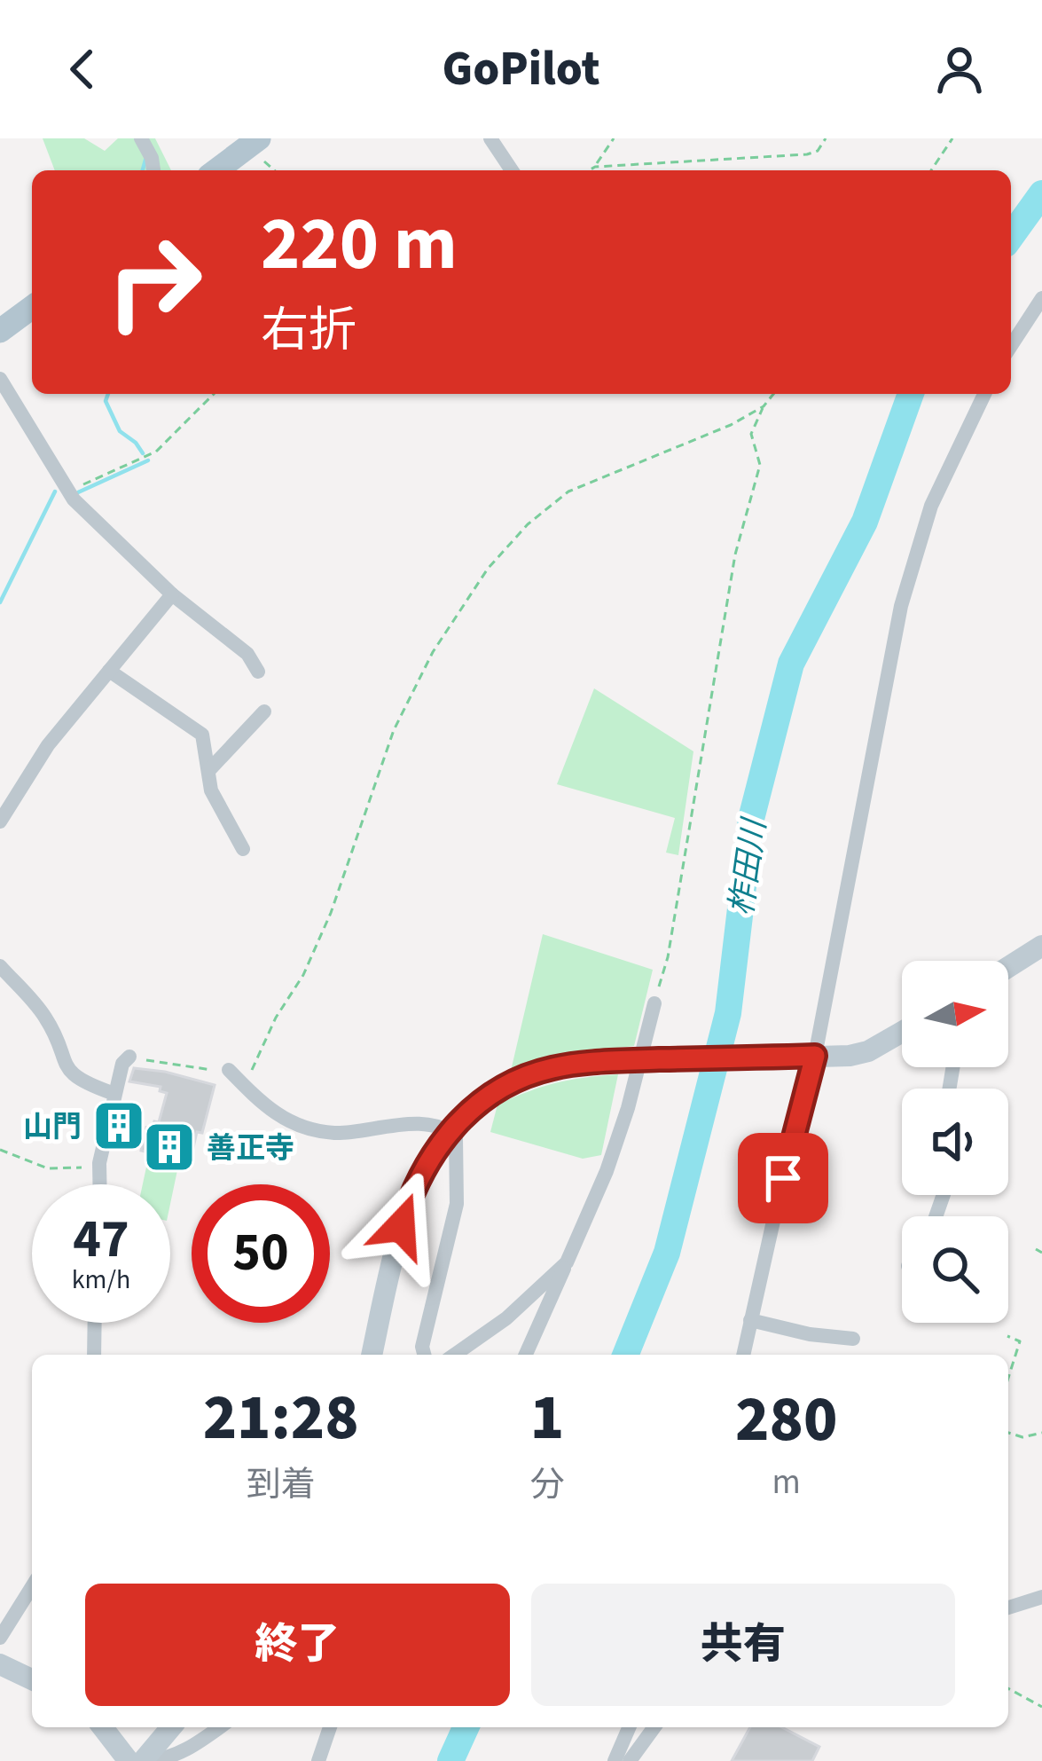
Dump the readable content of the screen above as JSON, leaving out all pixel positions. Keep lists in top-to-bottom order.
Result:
{
  "water": ["柞田川"],
  "places": {
    "building": ["山門", "善正寺"]
  },
  "north": "right",
  "page": {
    "header": "GoPilot",
    "turn": ["220 m", "右折"],
    "speed": "47 km/h",
    "limit": "50",
    "eta": [
      "21:28",
      "到着",
      "1",
      "分",
      "280",
      "m"
    ],
    "buttons": ["終了", "共有"]
  }
}
